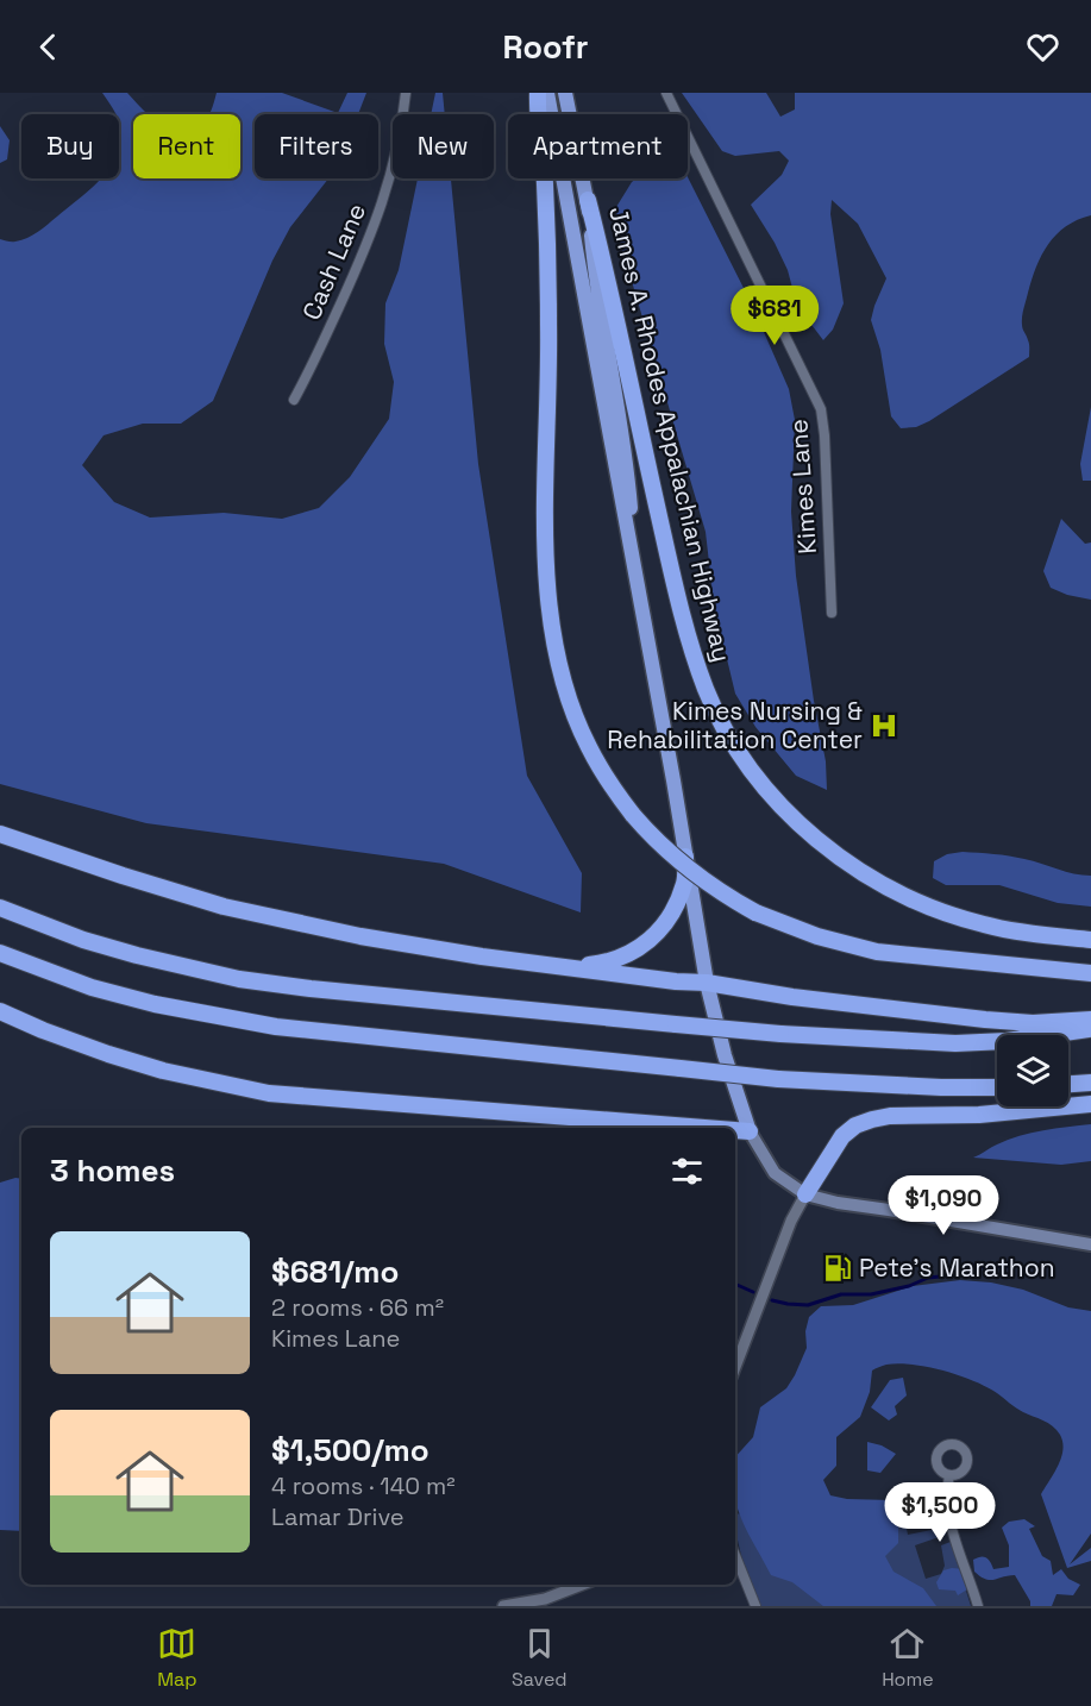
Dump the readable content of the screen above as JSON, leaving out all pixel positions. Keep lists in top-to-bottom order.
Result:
{
  "streets": {
    "highway": ["James A. Rhodes Appalachian Highway"],
    "street": ["Cash Lane", "Kimes Lane"]
  },
  "places": {
    "hospital": ["Kimes Nursing & Rehabilitation Center"],
    "fuel station": ["Pete's Marathon"]
  },
  "page": {
    "header": "Roofr",
    "chip": [
      "Buy",
      "Rent",
      "Filters",
      "New",
      "Apartment"
    ],
    "price": ["$681", "$1,090", "$1,500"],
    "heading": "3 homes",
    "list": [
      {
        "name": "$681/mo",
        "note": "2 rooms · 66 m² · Kimes Lane"
      },
      {
        "name": "$1,500/mo",
        "note": "4 rooms · 140 m² · Lamar Drive"
      }
    ],
    "tabs": ["Map", "Saved", "Home"]
  }
}
